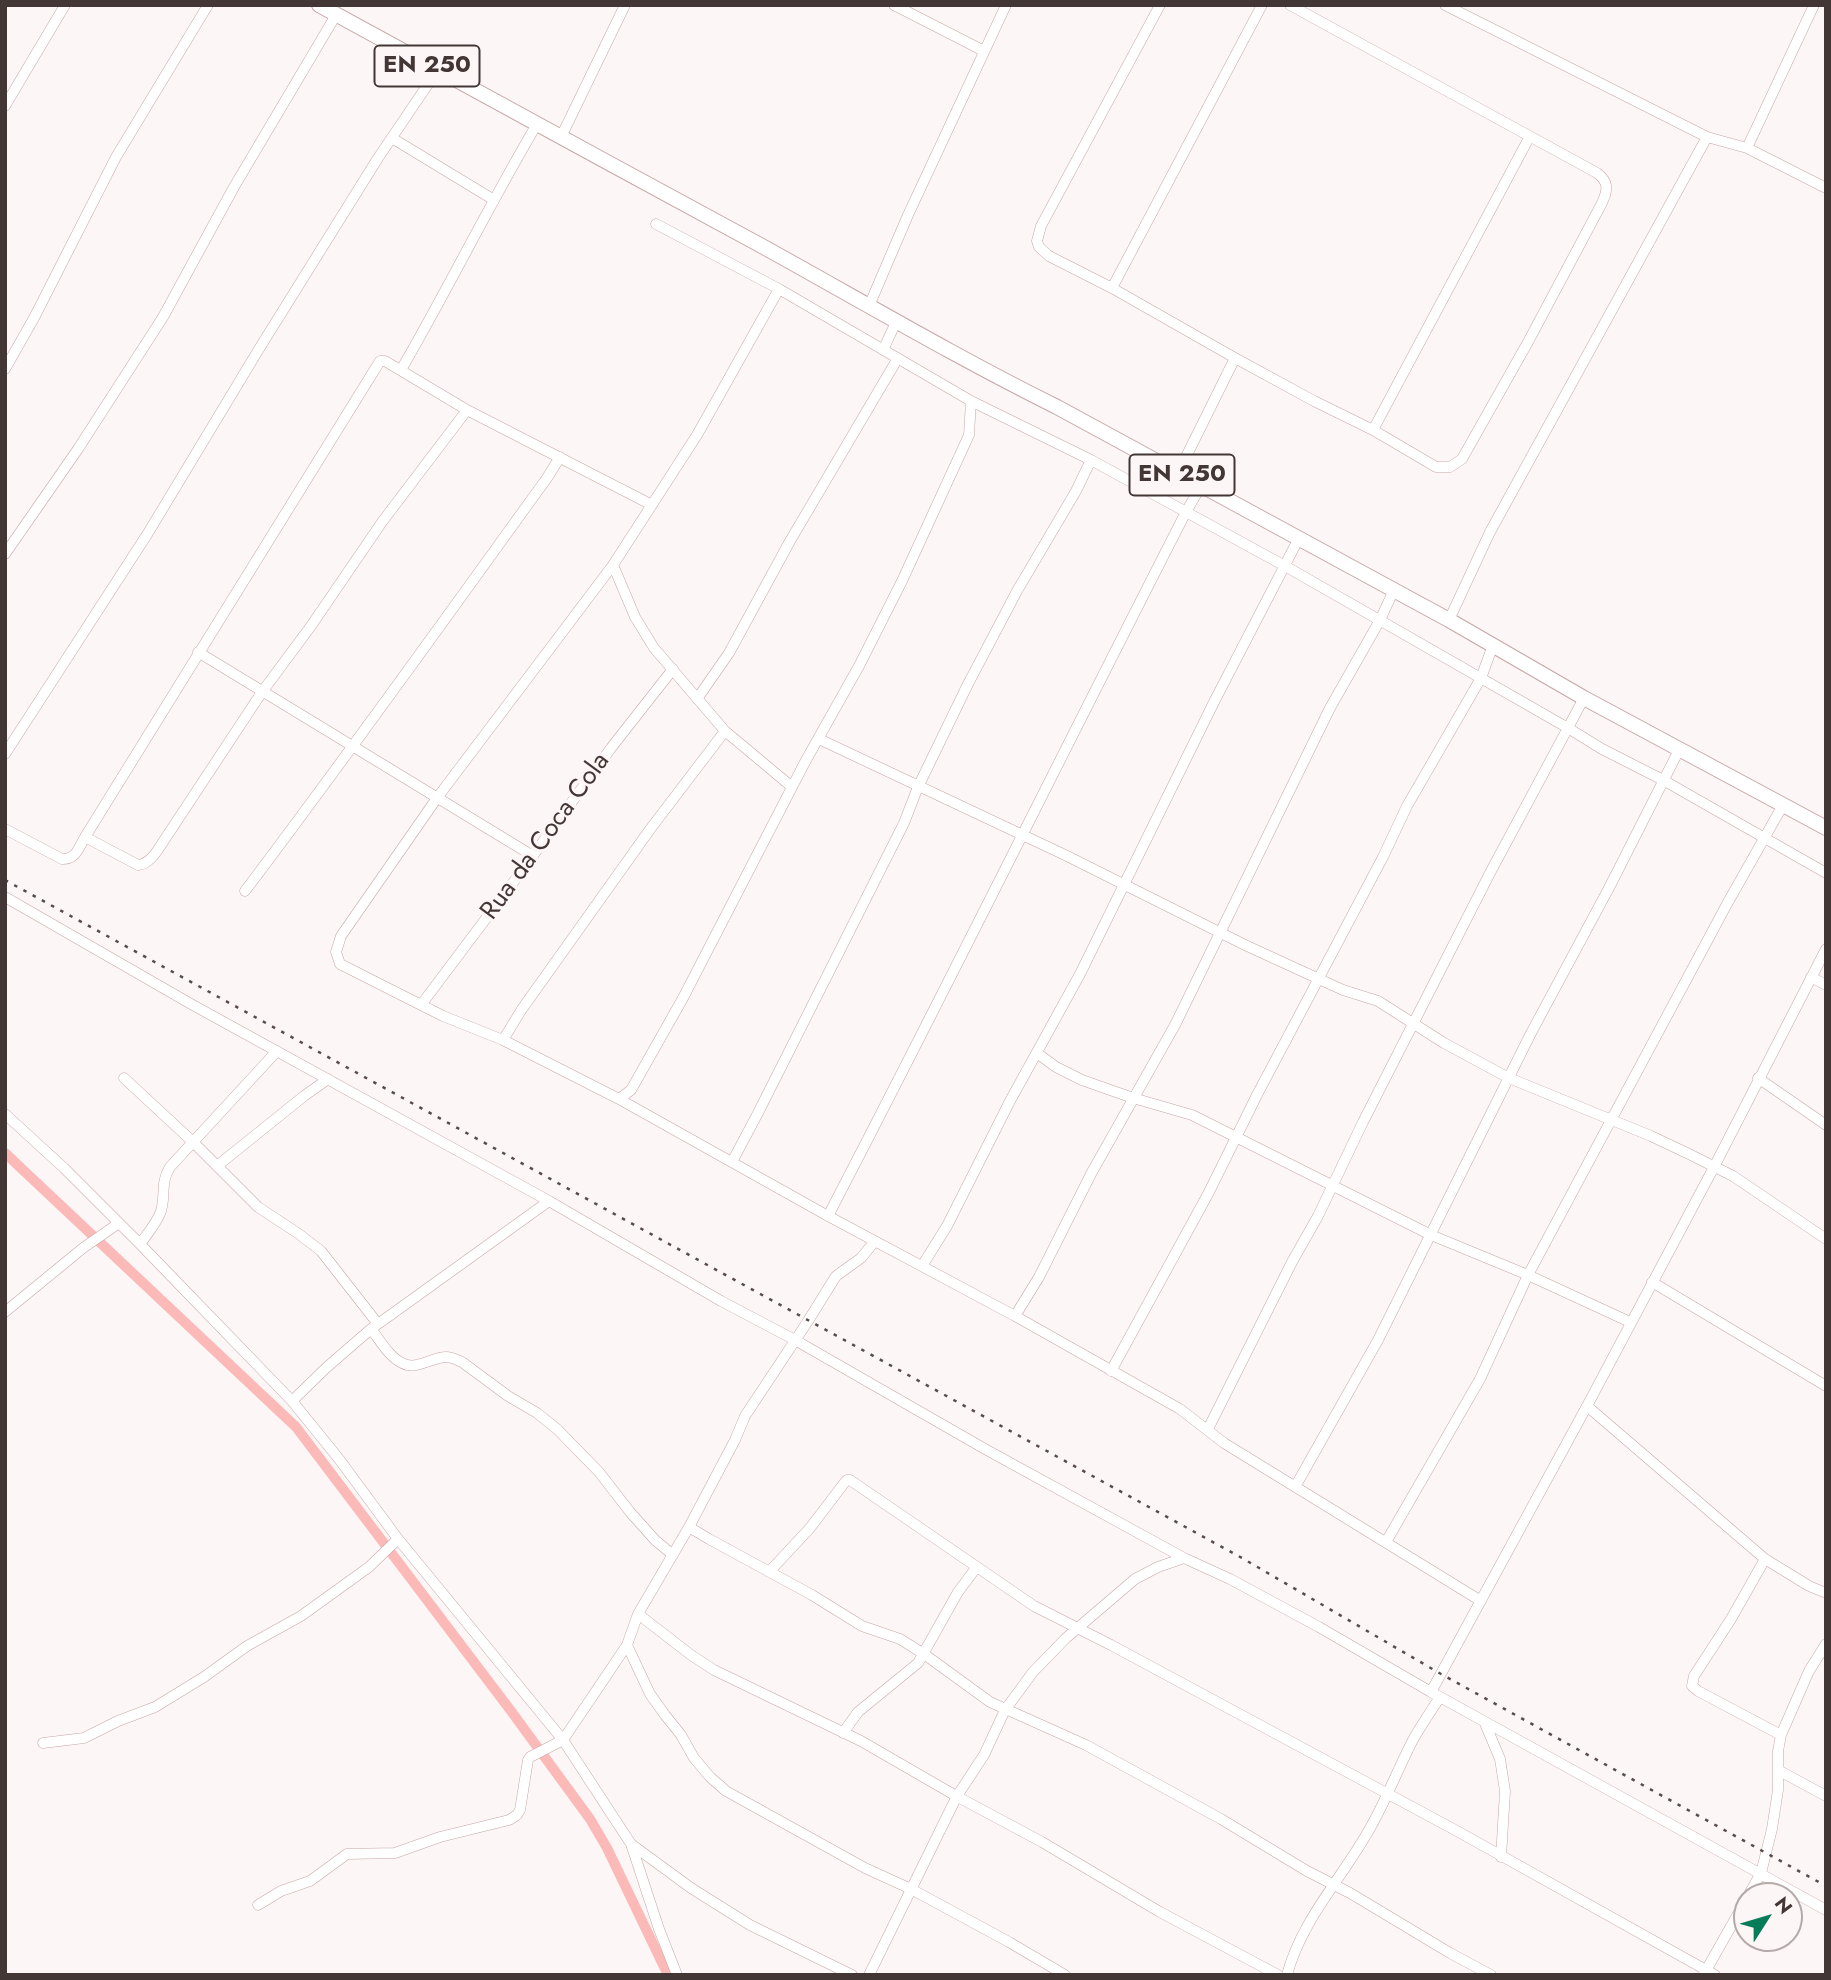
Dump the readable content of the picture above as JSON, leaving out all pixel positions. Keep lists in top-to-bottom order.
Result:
{
  "streets": {
    "main road": ["EN 250"],
    "street": ["Rua da Coca Cola"]
  },
  "north": "top right"
}
